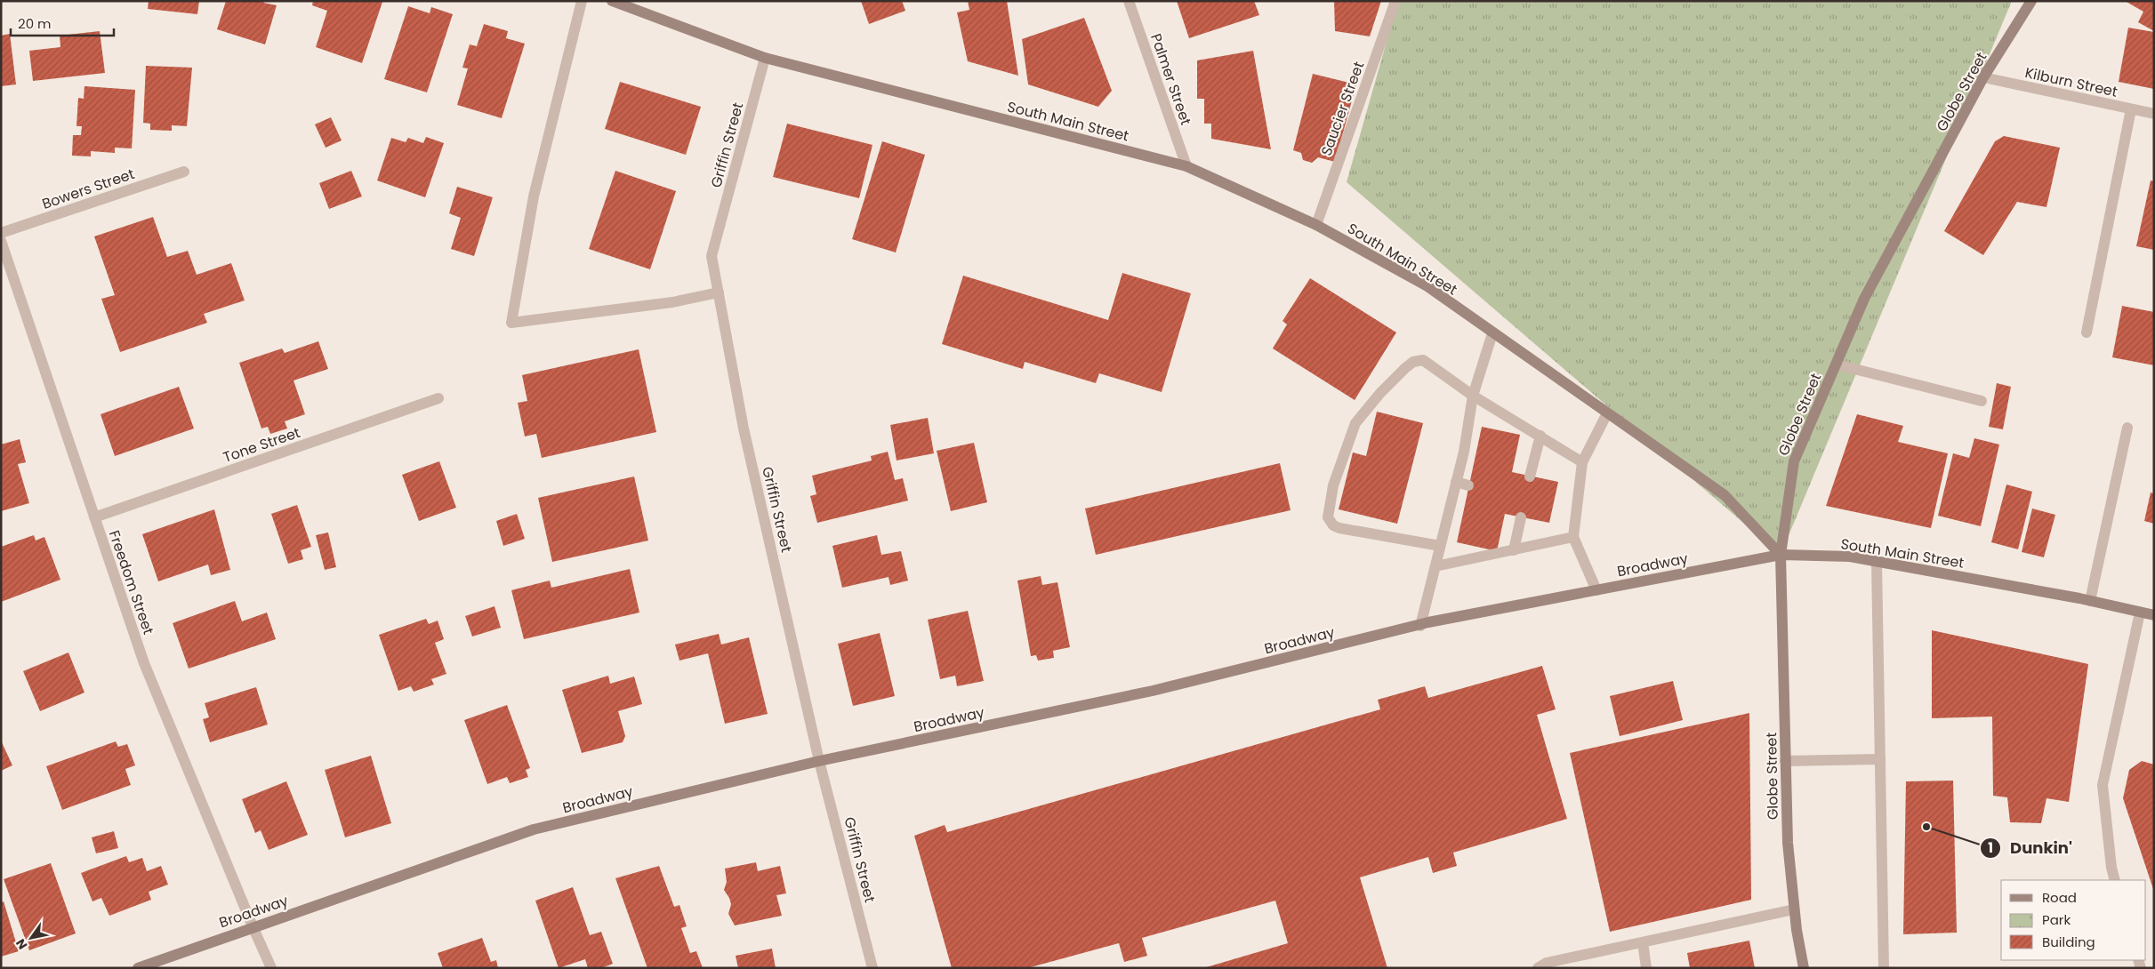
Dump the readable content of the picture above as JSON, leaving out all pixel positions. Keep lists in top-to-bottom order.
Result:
{
  "streets": {
    "main road": ["Globe Street", "South Main Street", "Broadway"],
    "street": [
      "Palmer Street",
      "Kilburn Street",
      "Saucier Street",
      "Griffin Street",
      "Bowers Street",
      "Tone Street",
      "Freedom Street"
    ]
  },
  "crossings": [
    ["Palmer Street", "South Main Street"],
    ["Kilburn Street", "Globe Street"],
    ["Globe Street", "South Main Street"],
    ["Globe Street", "Broadway"],
    ["Saucier Street", "South Main Street"],
    ["South Main Street", "Griffin Street"],
    ["South Main Street", "Broadway"],
    ["Griffin Street", "Broadway"],
    ["Tone Street", "Freedom Street"],
    ["Broadway", "Freedom Street"]
  ],
  "places": ["Dunkin'"],
  "legend": ["Road", "Park", "Building"],
  "scale_bar": "20 m",
  "north": "bottom left"
}
